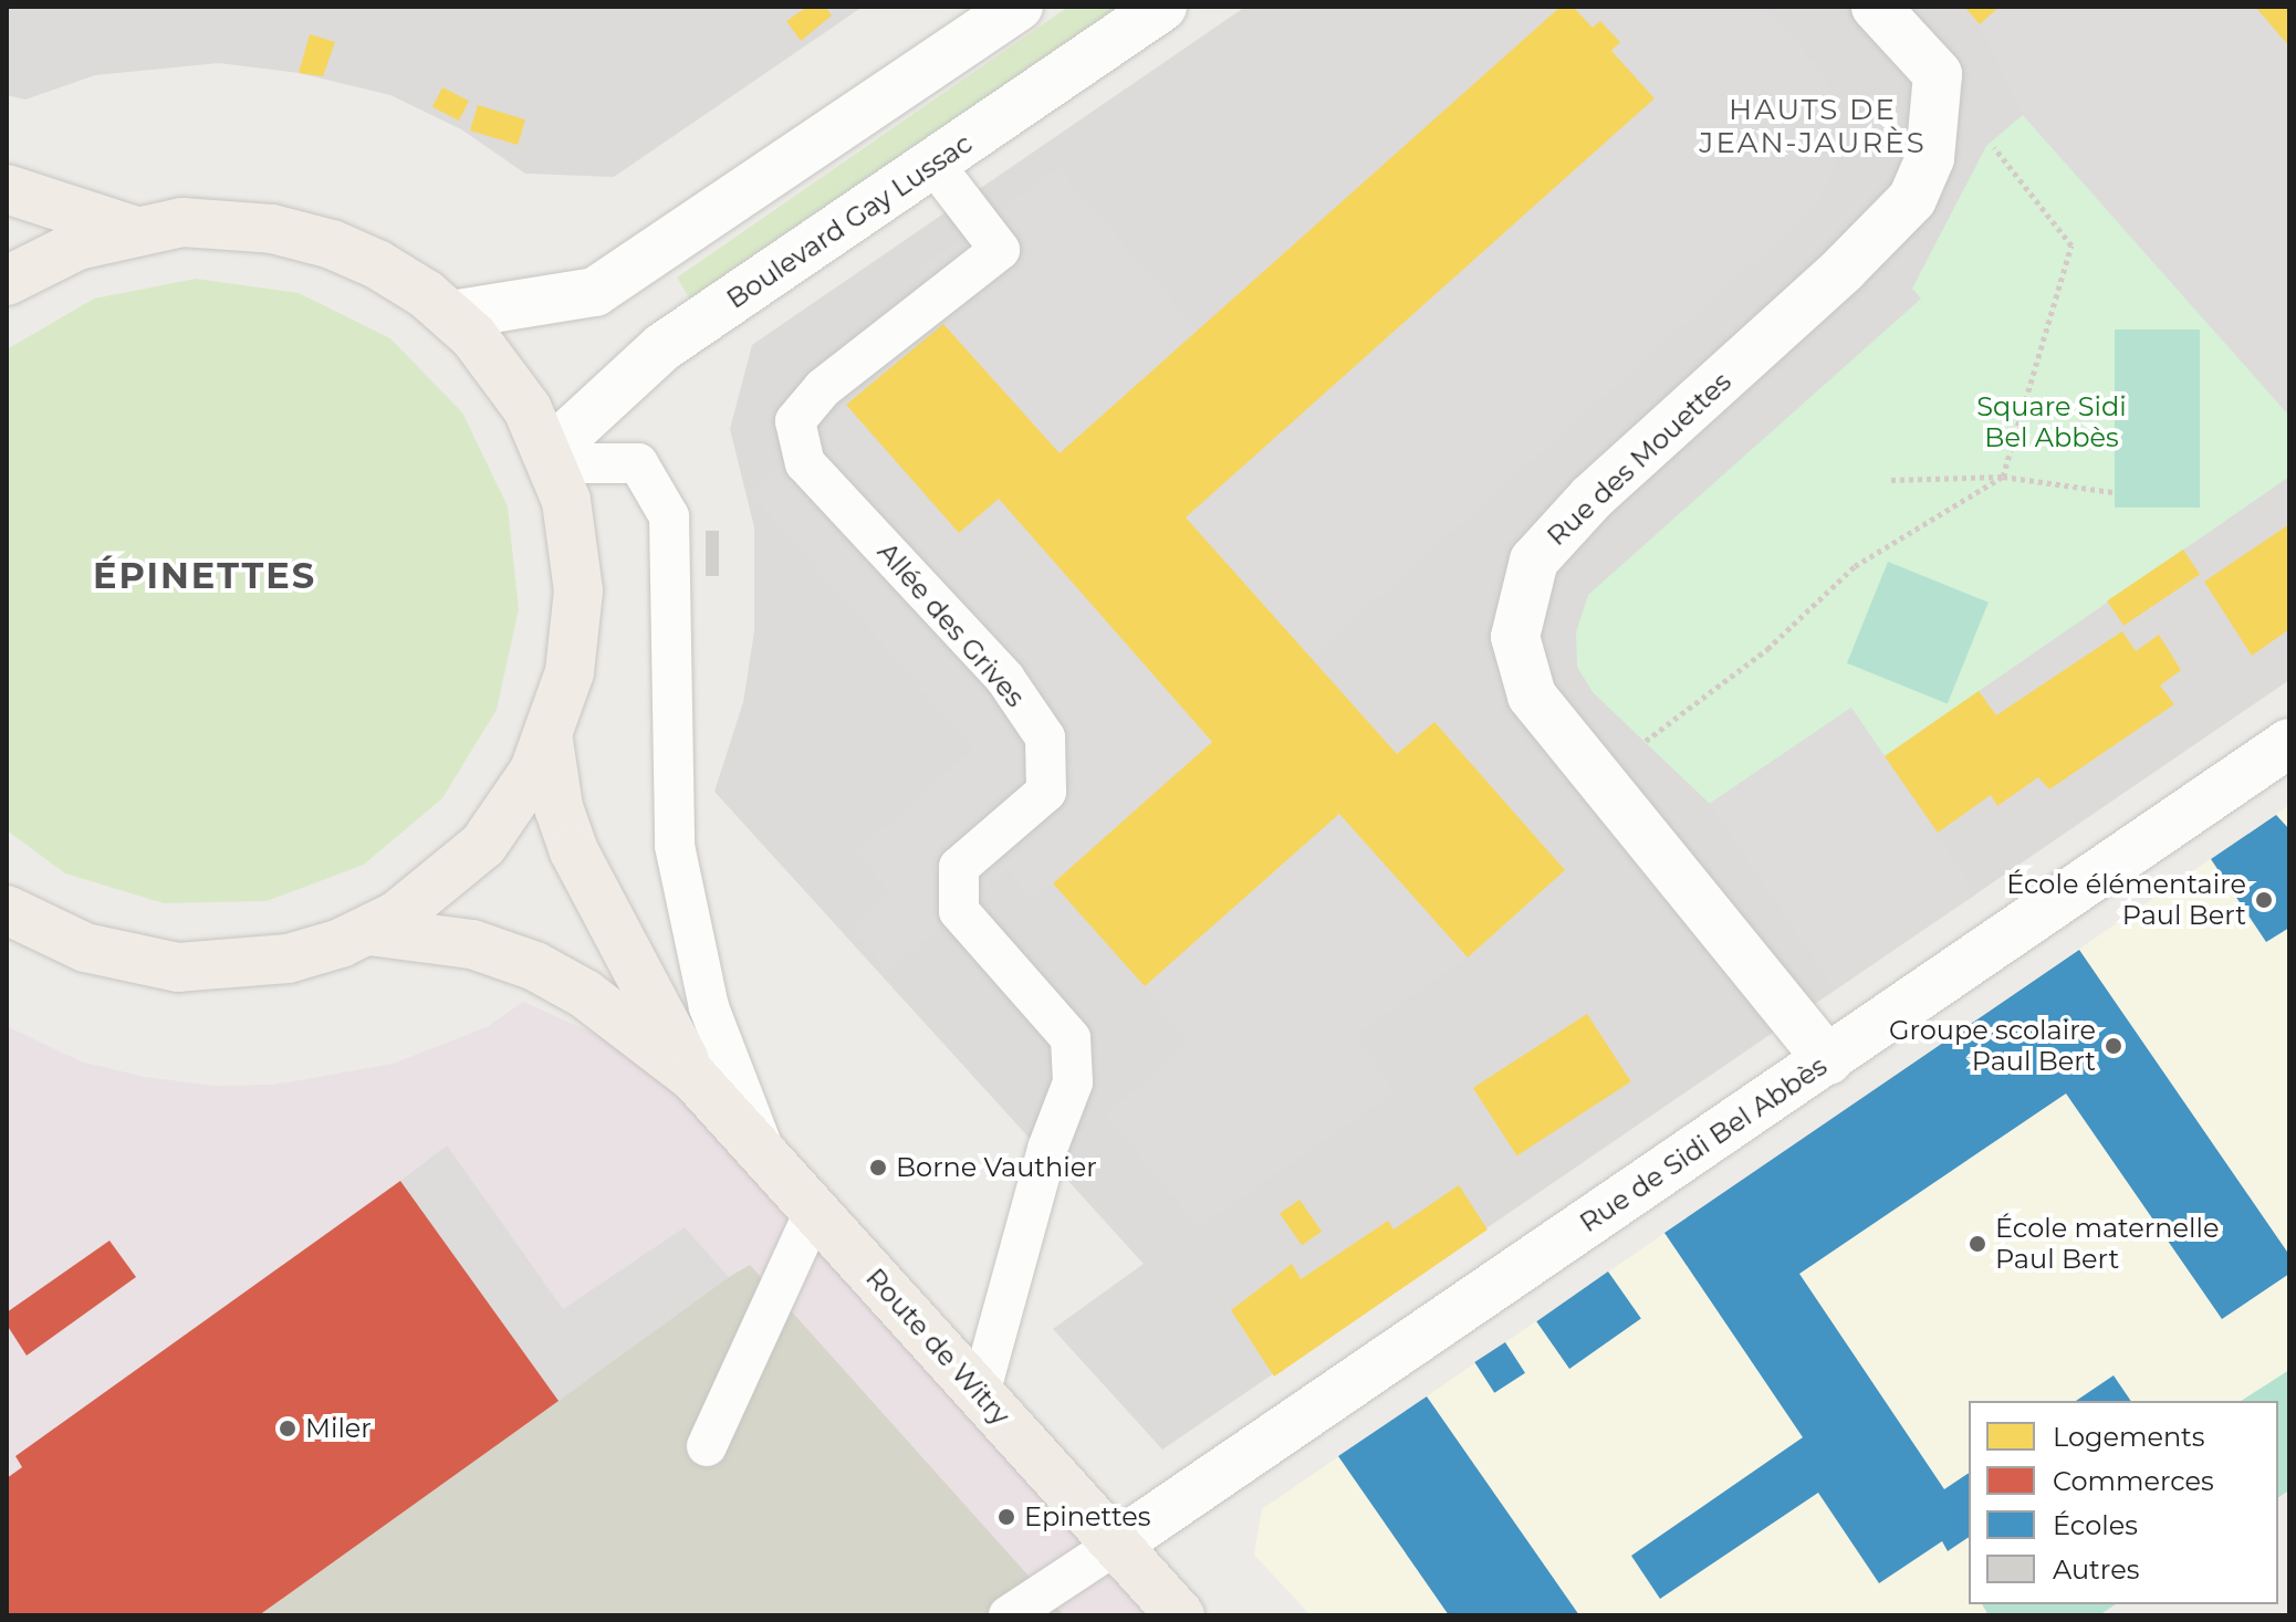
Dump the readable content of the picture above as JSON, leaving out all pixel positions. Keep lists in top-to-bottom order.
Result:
{
  "streets": {
    "main road": ["Route de Witry"],
    "street": ["Boulevard Gay Lussac", "Rue des Mouettes", "Rue de Sidi Bel Abbès"],
    "lane": ["Allée des Grives"]
  },
  "crossings": [
    ["Boulevard Gay Lussac", "Allée des Grives"],
    ["Rue des Mouettes", "Rue de Sidi Bel Abbès"],
    ["Allée des Grives", "Route de Witry"],
    ["Rue de Sidi Bel Abbès", "Route de Witry"]
  ],
  "districts": ["HAUTS DE JEAN-JAURÈS", "ÉPINETTES"],
  "parks": ["Square Sidi Bel Abbès"],
  "places": [
    "École élémentaire Paul Bert",
    "Groupe scolaire Paul Bert",
    "Borne Vauthier",
    "École maternelle Paul Bert",
    "Miler",
    "Epinettes"
  ],
  "legend": [
    "Logements",
    "Commerces",
    "Écoles",
    "Autres"
  ]
}
